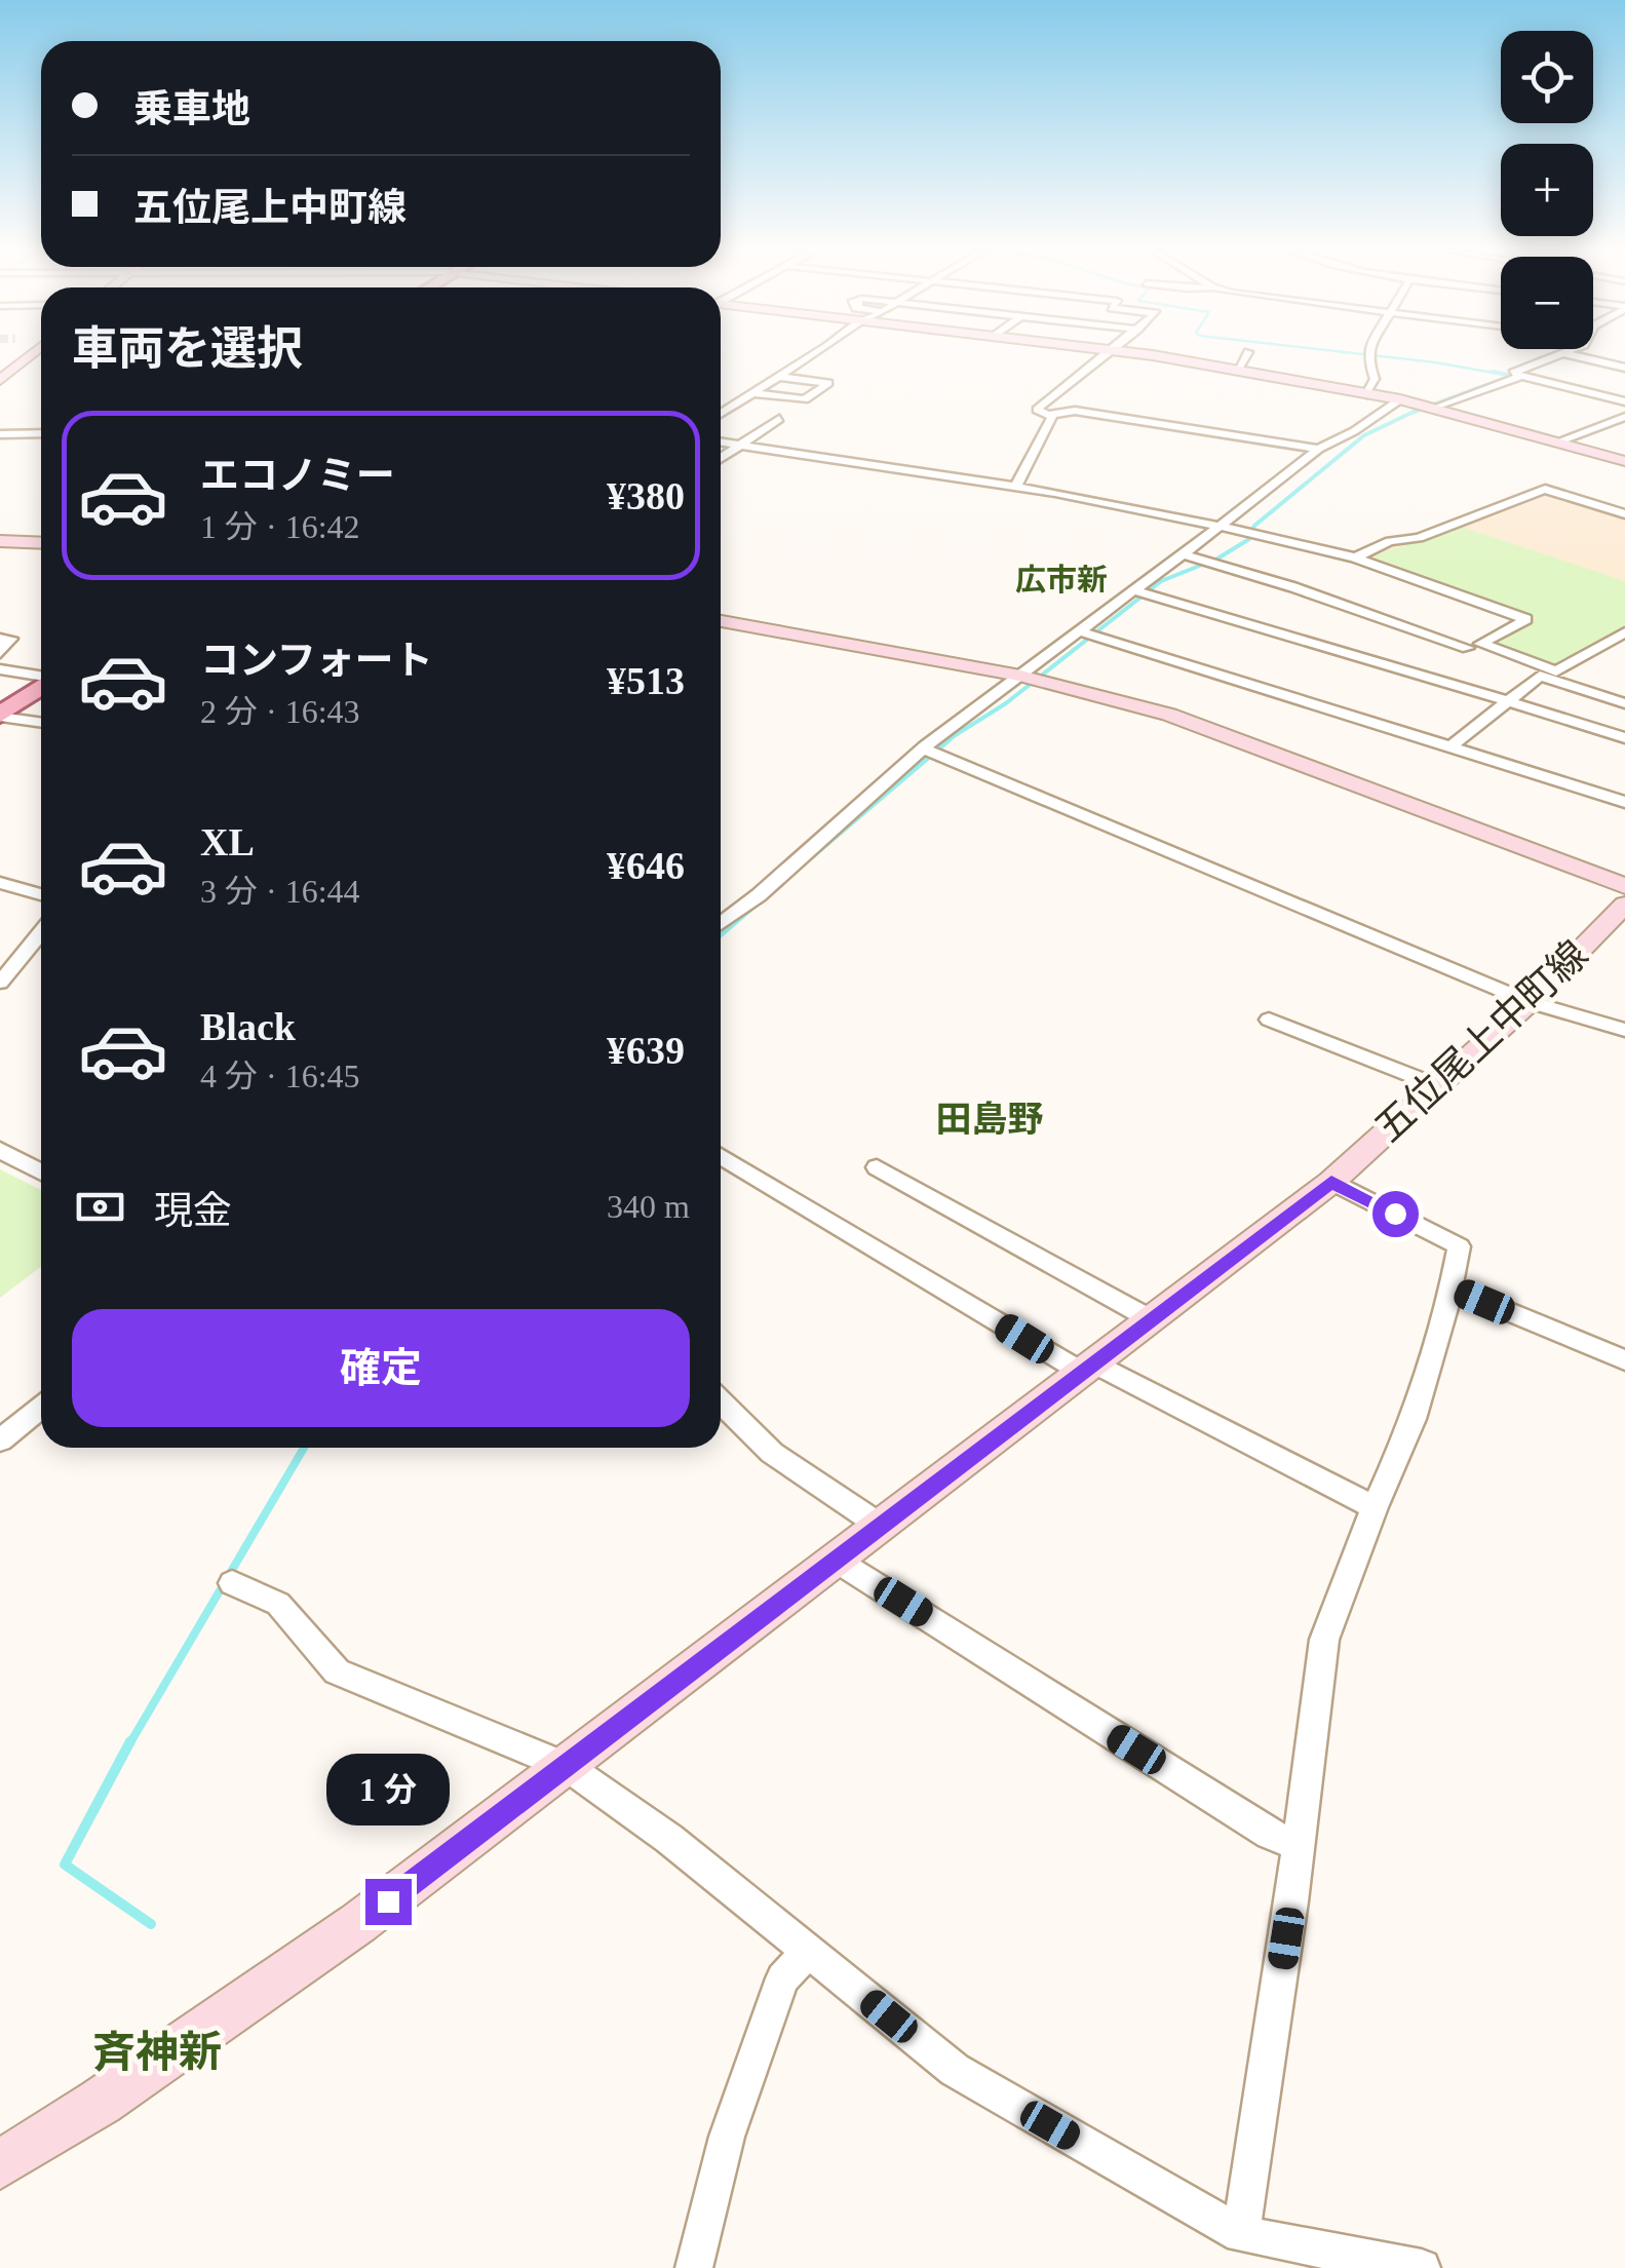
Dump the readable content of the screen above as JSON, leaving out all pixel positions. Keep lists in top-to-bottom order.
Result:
{
  "streets": {
    "main road": ["五位尾上中町線"]
  },
  "districts": ["広市新", "田島野", "斉神新"],
  "page": {
    "map_buttons": ["+", "−"],
    "banner": ["乗車地", "五位尾上中町線"],
    "heading": "車両を選択",
    "list": [
      {
        "name": "エコノミー",
        "note": "1 分 · 16:42",
        "value": "¥380"
      },
      {
        "name": "コンフォート",
        "note": "2 分 · 16:43",
        "value": "¥513"
      },
      {
        "name": "XL",
        "note": "3 分 · 16:44",
        "value": "¥646"
      },
      {
        "name": "Black",
        "note": "4 分 · 16:45",
        "value": "¥639"
      }
    ],
    "pay": ["現金", "340 m"],
    "buttons": "確定",
    "bubble": "1 分"
  }
}
